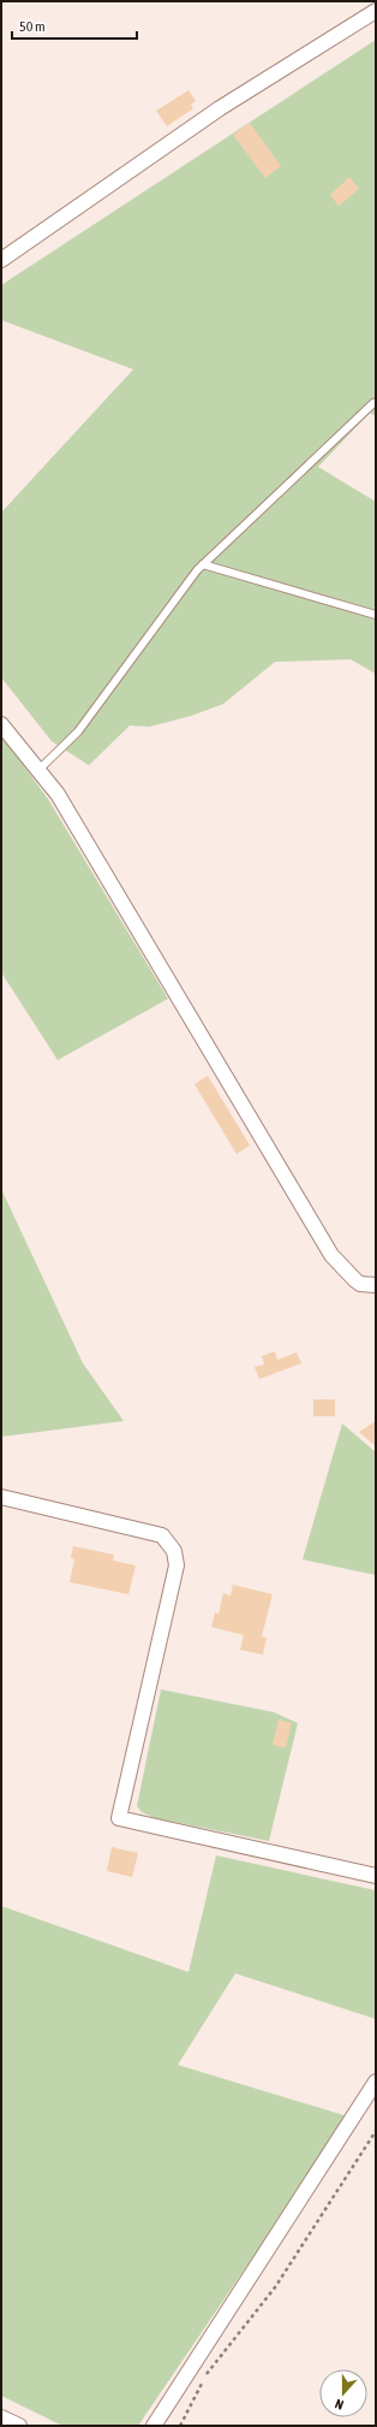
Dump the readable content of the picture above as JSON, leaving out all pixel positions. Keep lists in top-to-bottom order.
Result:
{
  "scale_bar": "50 m",
  "north": "bottom"
}
